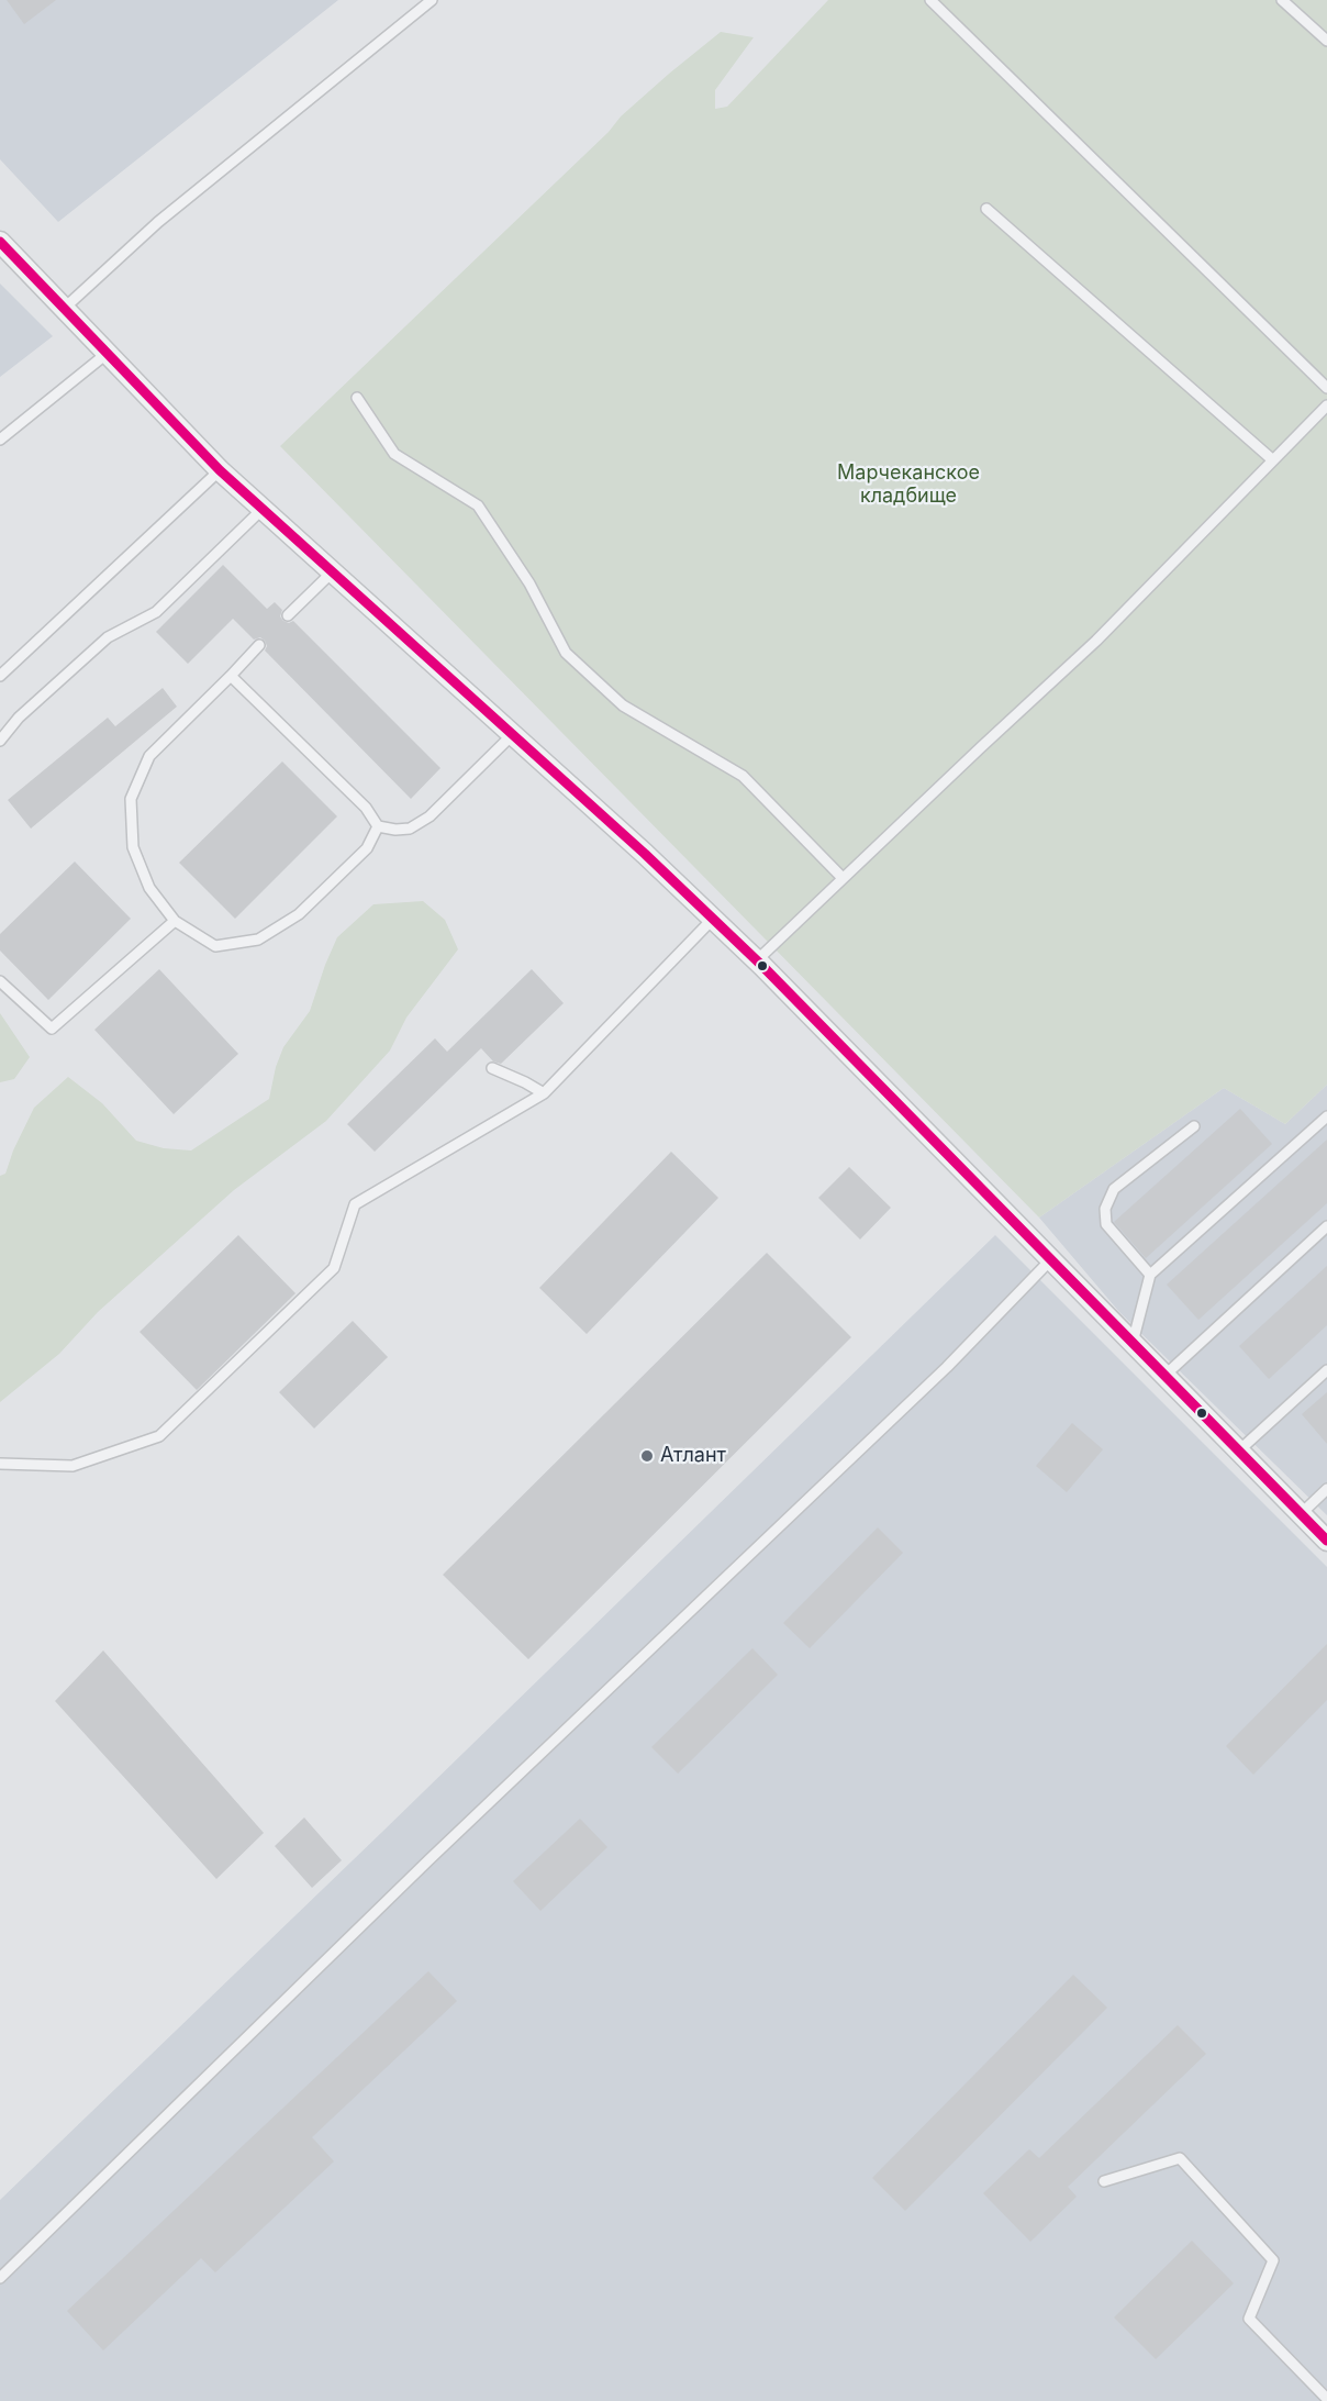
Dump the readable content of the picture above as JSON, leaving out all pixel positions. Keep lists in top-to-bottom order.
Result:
{
  "parks": ["Марчеканское кладбище"],
  "places": ["Атлант"]
}
